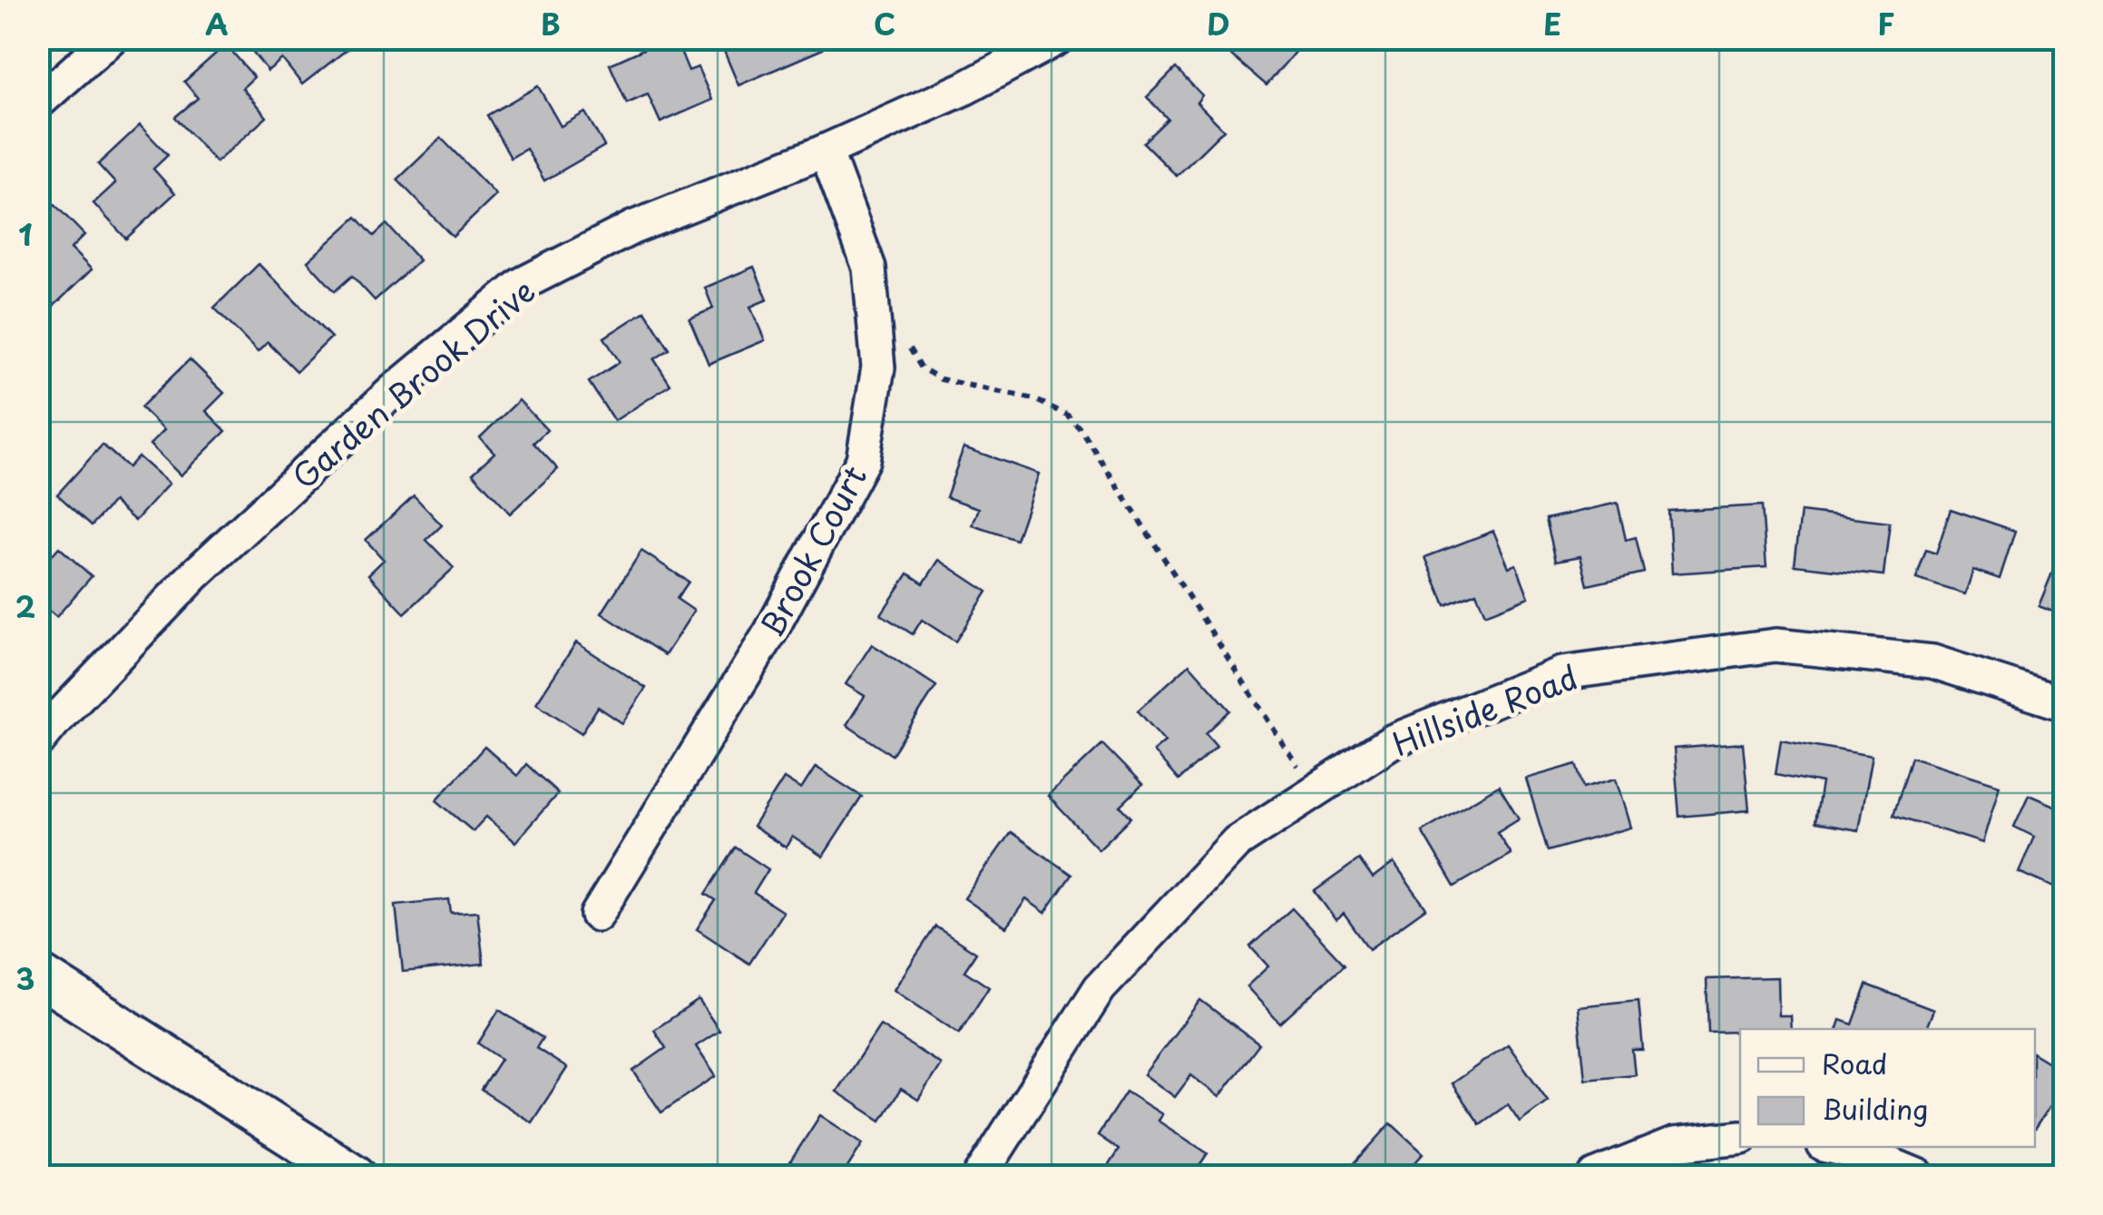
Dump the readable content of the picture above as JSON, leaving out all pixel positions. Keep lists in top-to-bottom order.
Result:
{
  "streets": {
    "street": ["Garden Brook Drive", "Brook Court", "Hillside Road"]
  },
  "crossings": [
    ["Garden Brook Drive", "Brook Court"]
  ],
  "legend": ["Road", "Building"],
  "grid": {
    "columns": [
      "A",
      "B",
      "C",
      "D",
      "E",
      "F"
    ],
    "rows": ["1", "2", "3"]
  }
}
